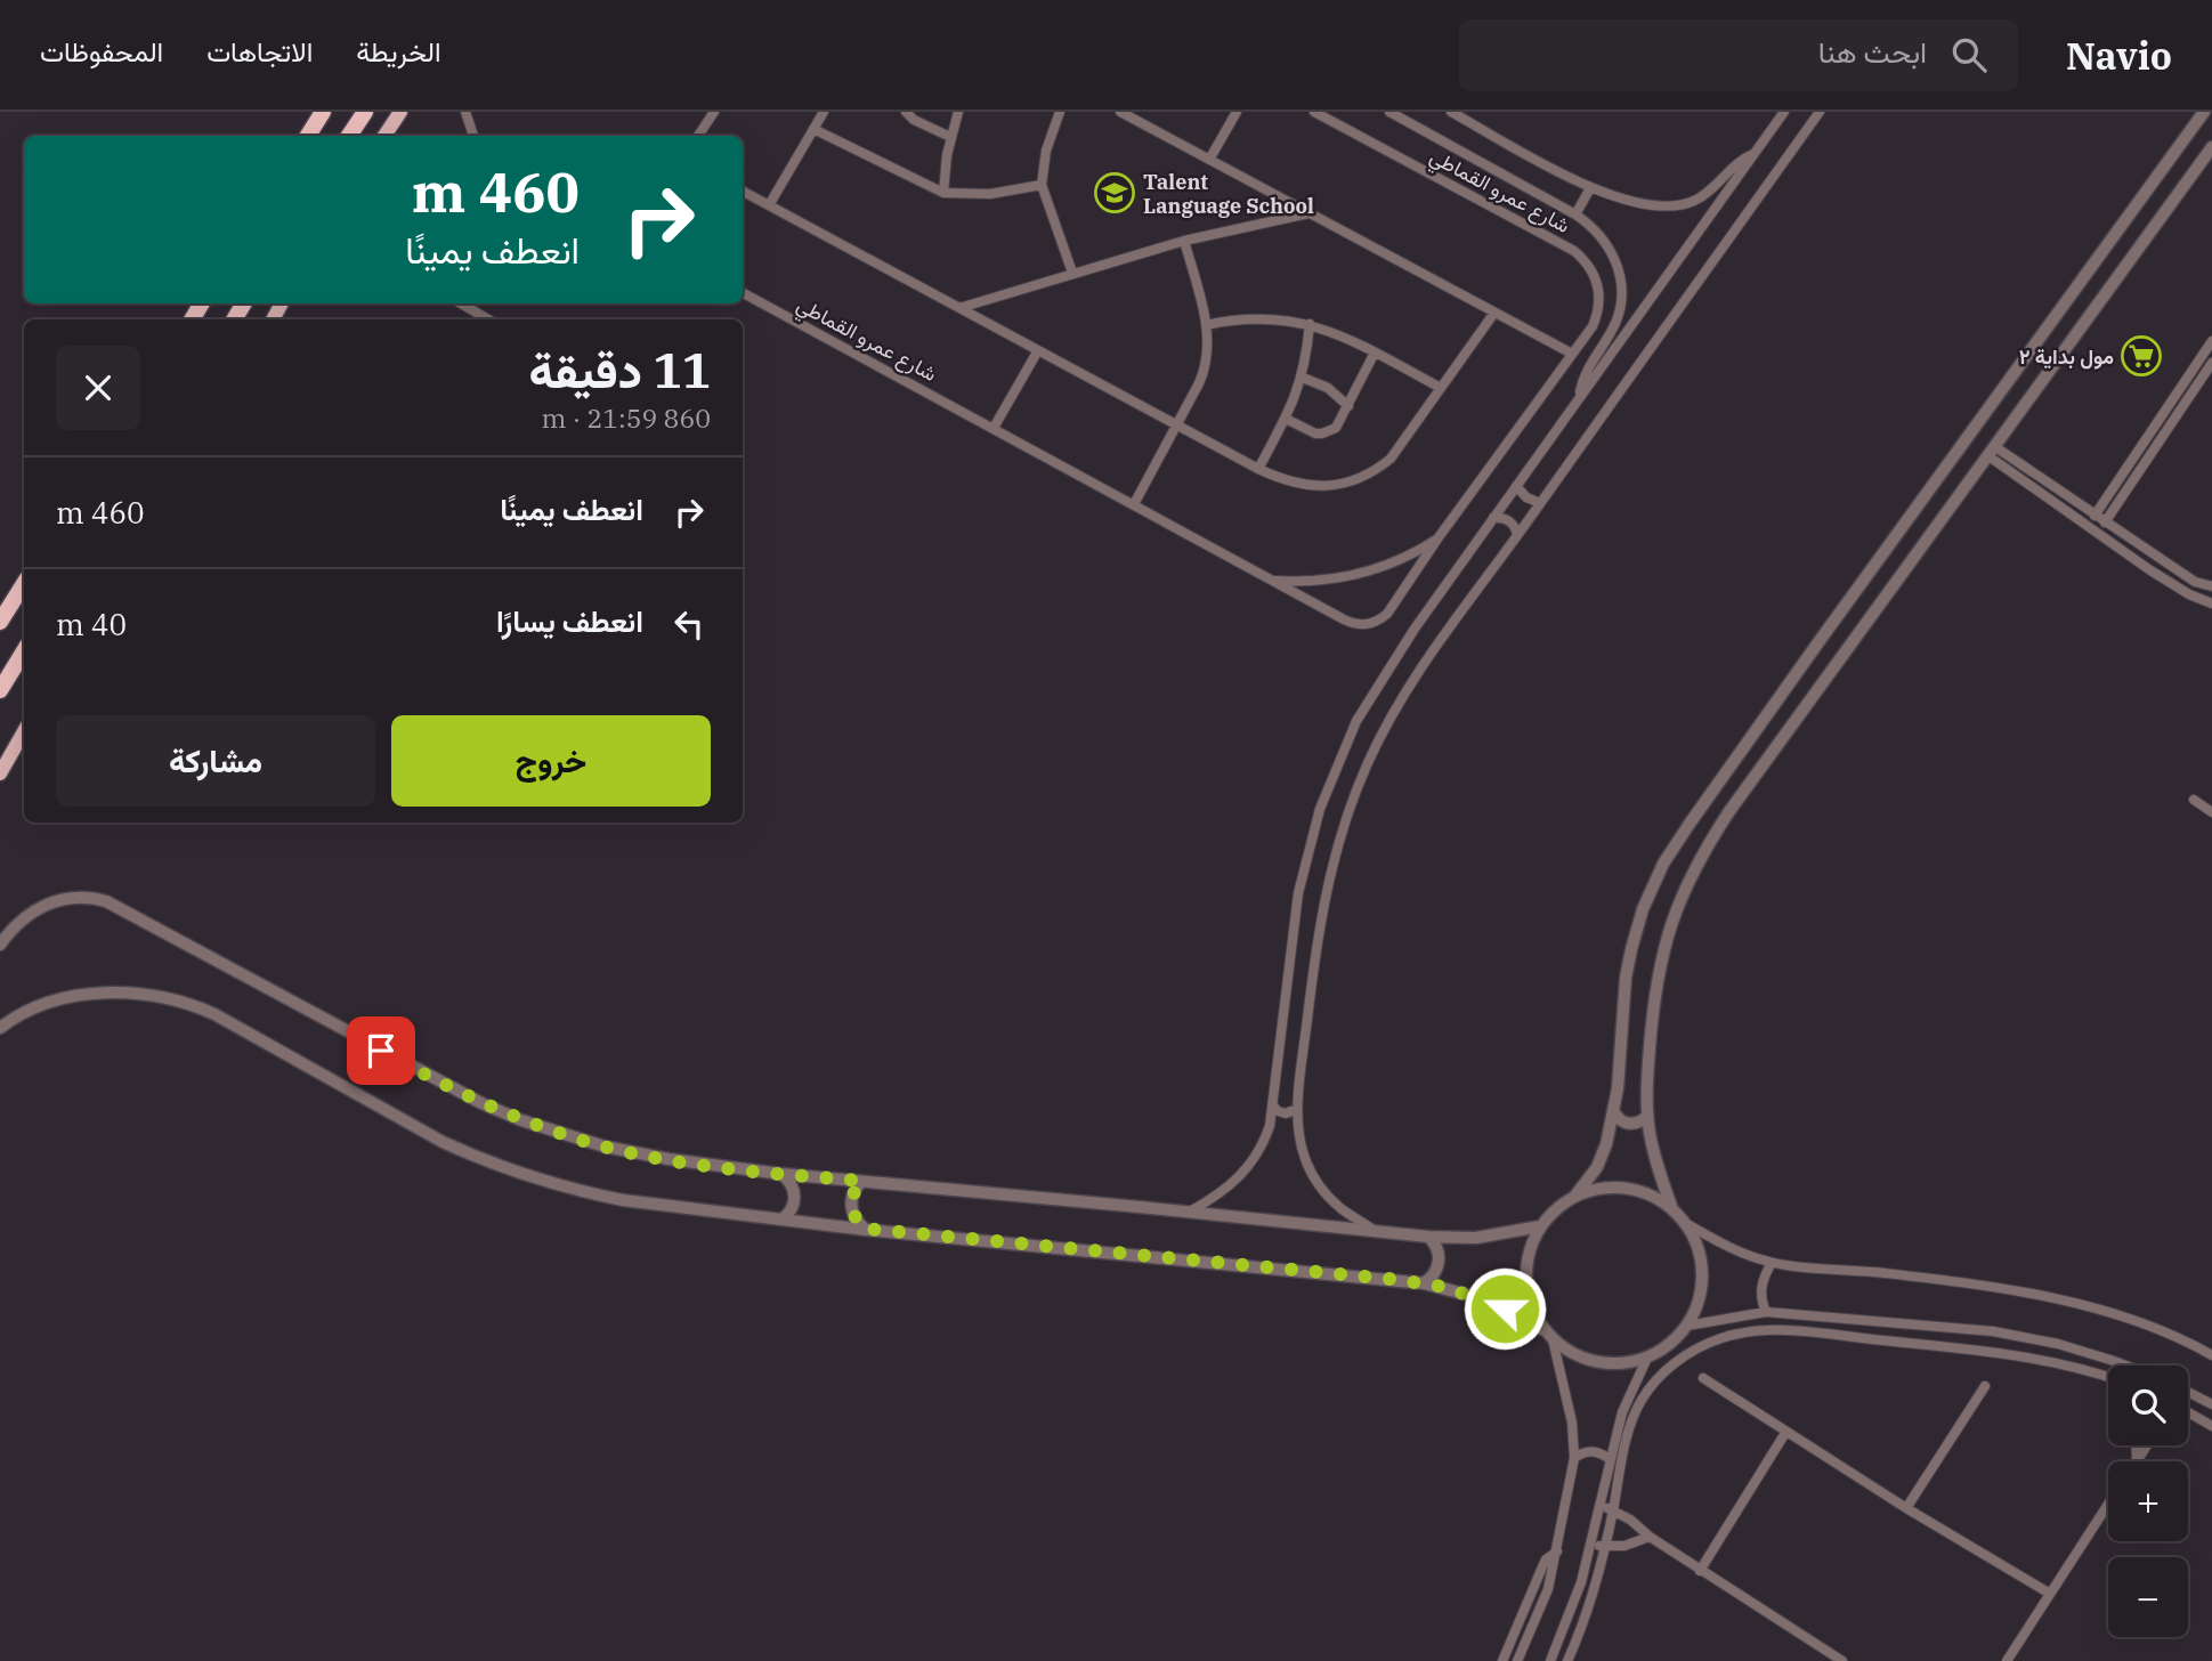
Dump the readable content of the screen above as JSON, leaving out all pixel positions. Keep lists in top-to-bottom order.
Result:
{
  "streets": {
    "street": ["شارع عمرو القماطي"]
  },
  "places": {
    "school or university": ["Talent Language School"],
    "supermarket": ["مول بداية ۲"]
  },
  "page": {
    "header": "Navio",
    "search": "ابحث هنا",
    "nav": ["الخريطة", "الاتجاهات", "المحفوظات"],
    "turn": ["460 m", "انعطف يمينًا"],
    "heading": ["11 دقيقة", "860 m · 21:59"],
    "list": [
      {
        "name": "انعطف يمينًا",
        "value": "460 m"
      },
      {
        "name": "انعطف يسارًا",
        "value": "40 m"
      }
    ],
    "buttons": ["خروج", "مشاركة"],
    "map_buttons": ["+", "−"]
  }
}
